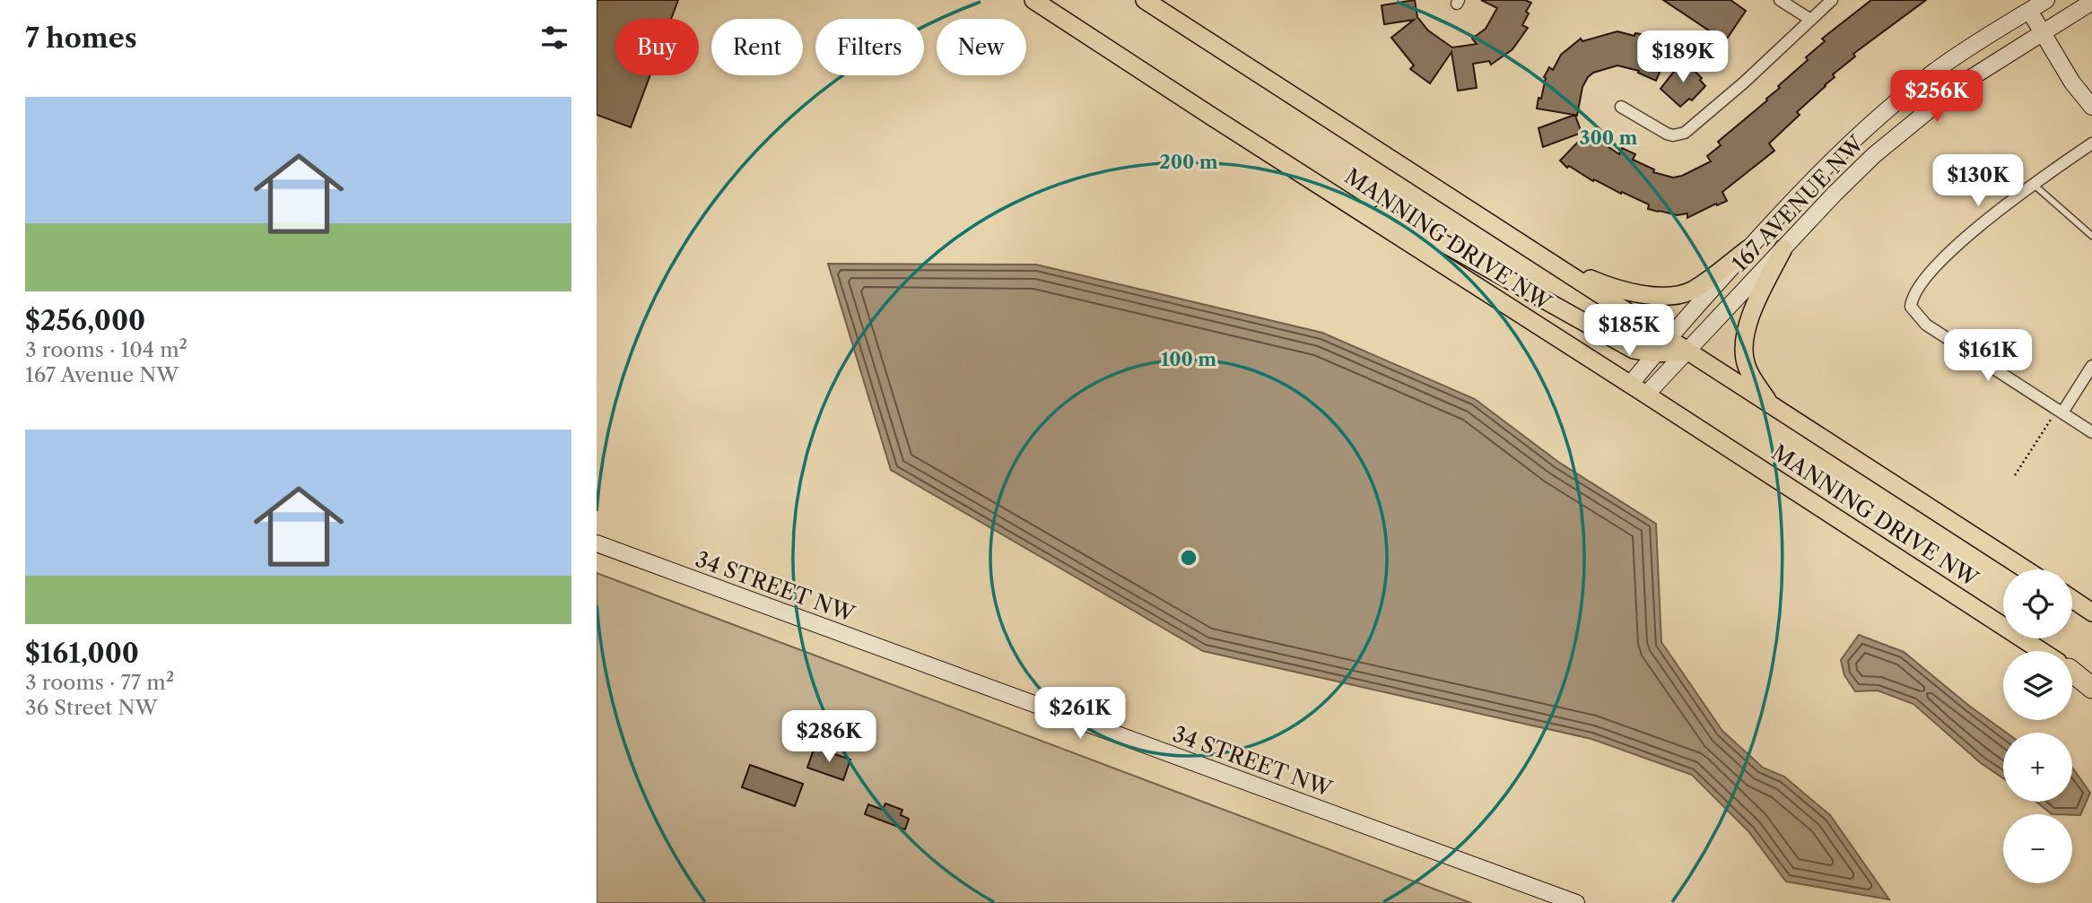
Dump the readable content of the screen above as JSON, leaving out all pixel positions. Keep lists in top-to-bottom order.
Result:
{
  "streets": {
    "main road": ["167 AVENUE NW", "MANNING DRIVE NW", "34 STREET NW"]
  },
  "crossings": [
    ["167 AVENUE NW", "MANNING DRIVE NW"]
  ],
  "page": {
    "heading": "7 homes",
    "chip": [
      "Buy",
      "Rent",
      "Filters",
      "New"
    ],
    "price": [
      "$189K",
      "$256K",
      "$130K",
      "$185K",
      "$161K",
      "$261K",
      "$286K"
    ],
    "list": [
      {
        "name": "$256,000",
        "note": "3 rooms · 104 m² · 167 Avenue NW"
      },
      {
        "name": "$161,000",
        "note": "3 rooms · 77 m² · 36 Street NW"
      }
    ],
    "map_buttons": ["+", "−"]
  },
  "rings": ["300 m", "200 m", "100 m"]
}
